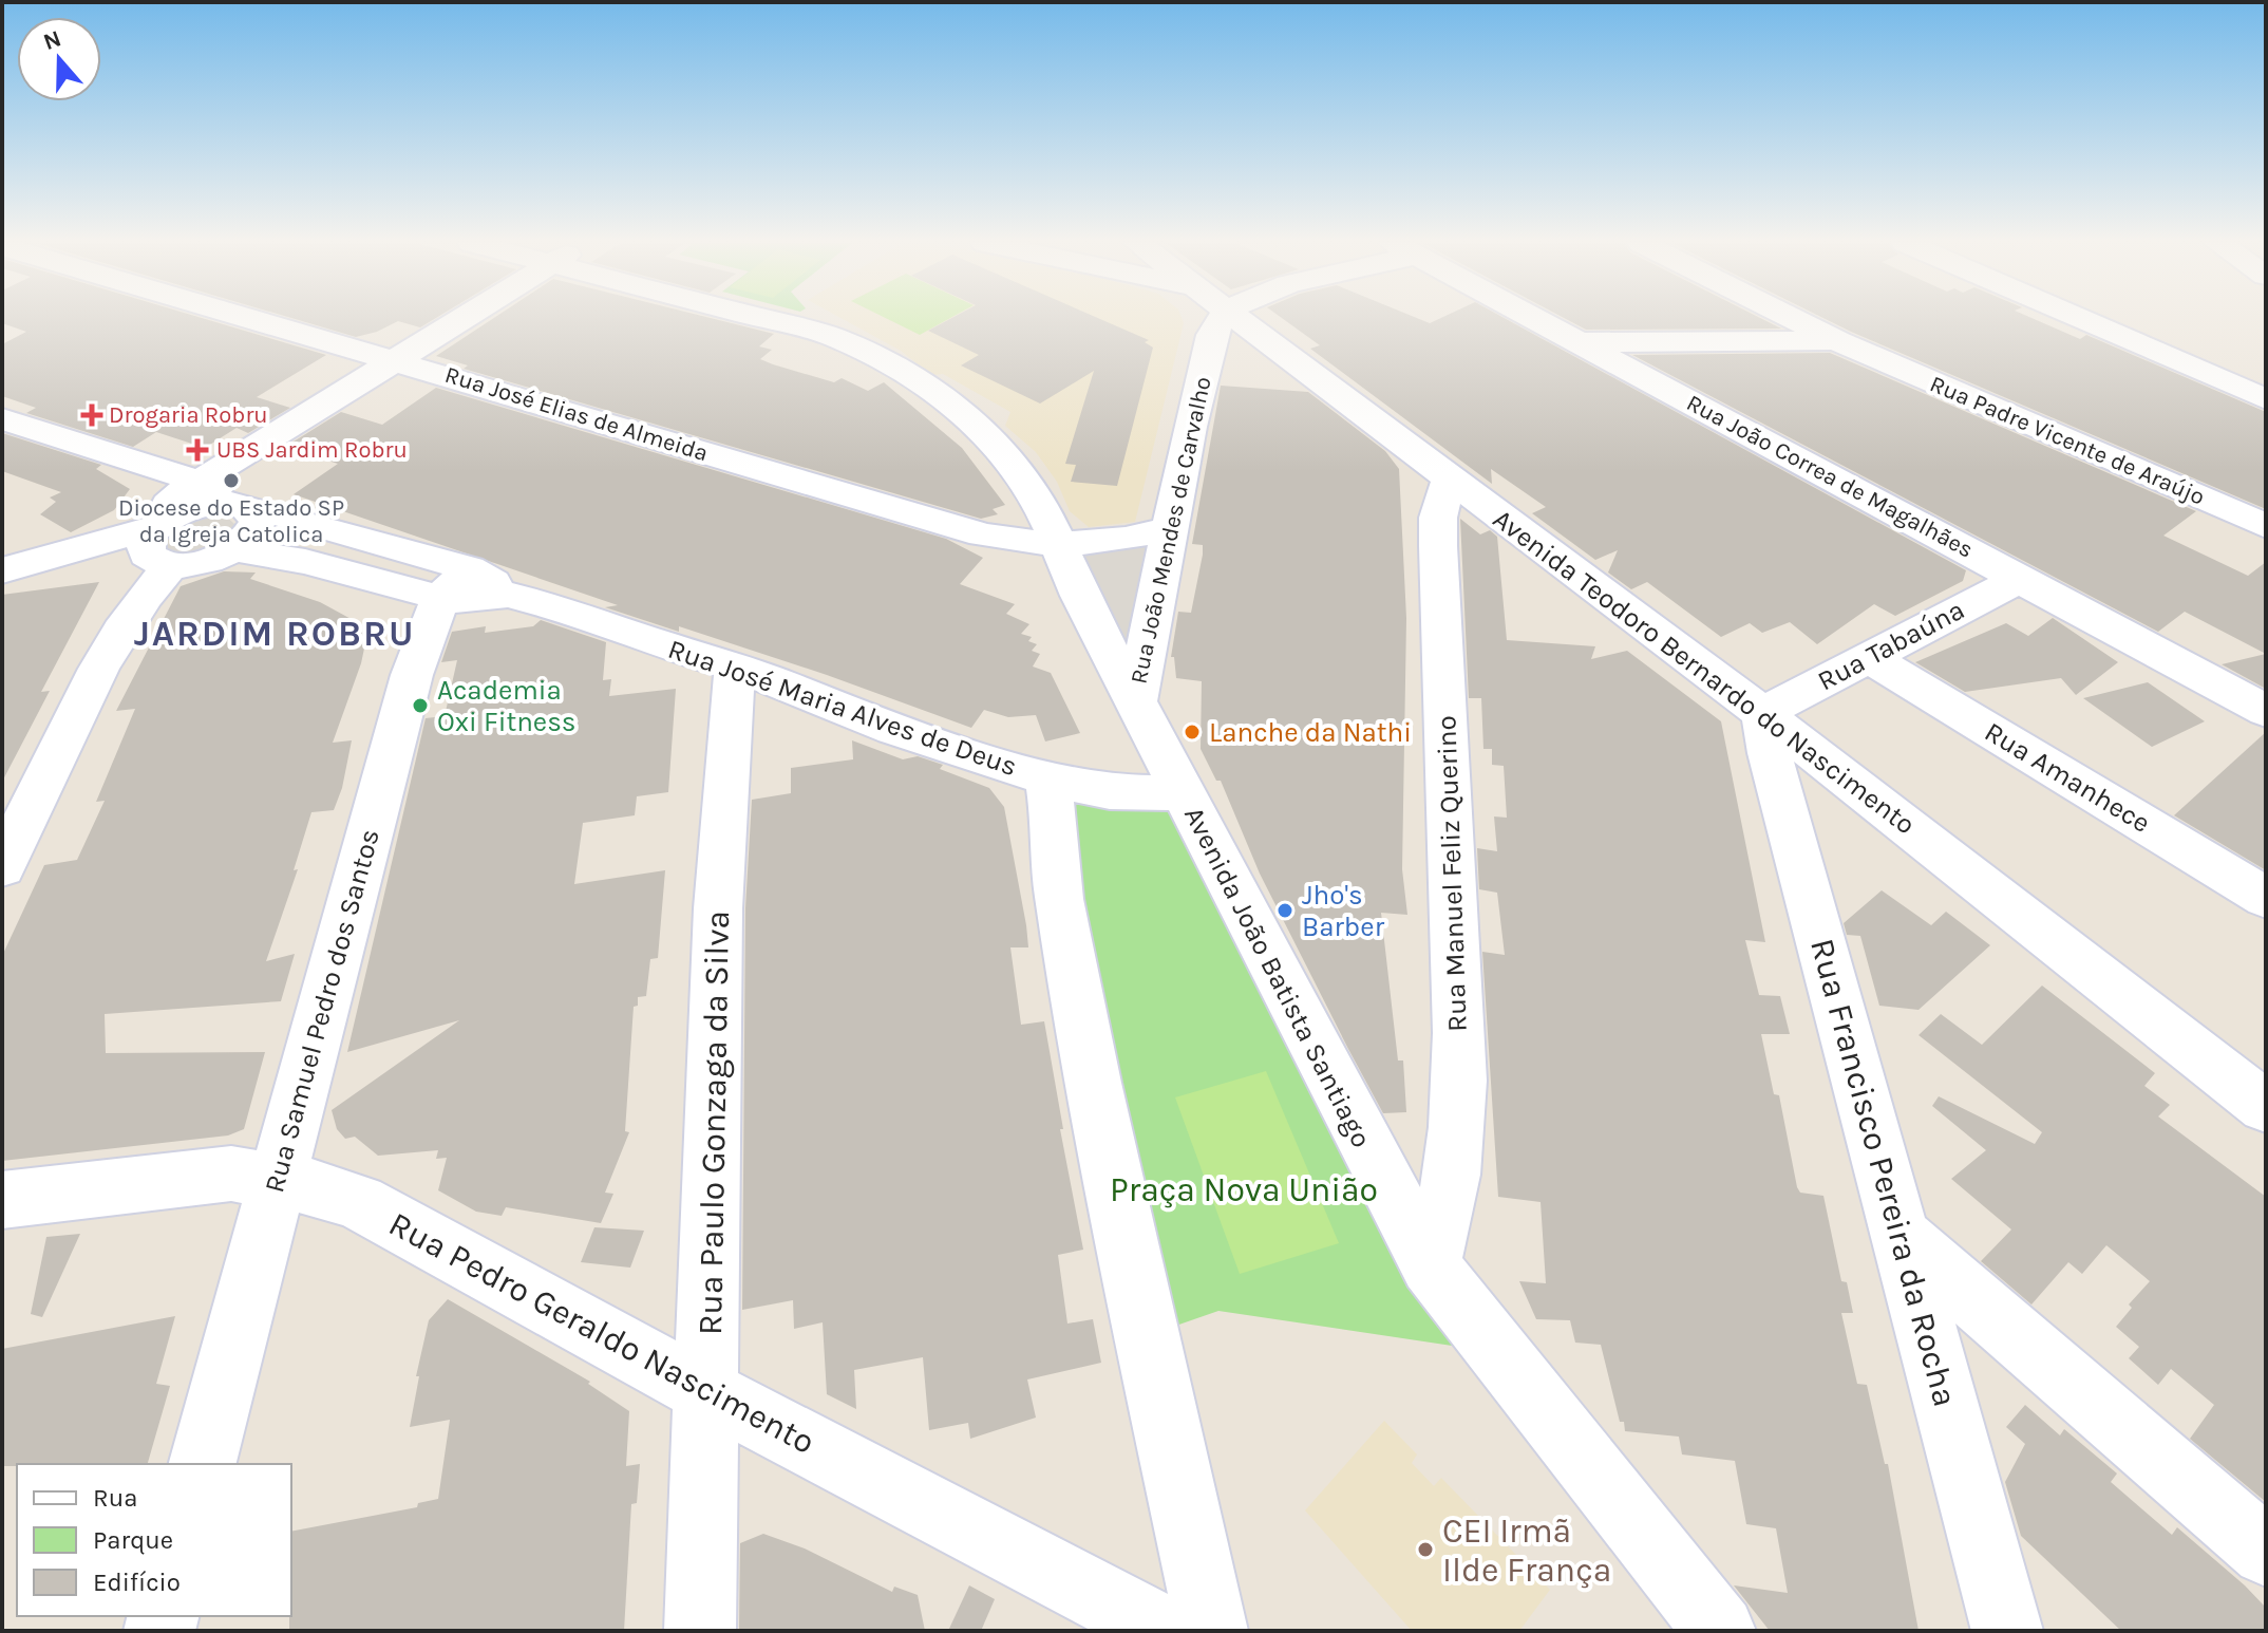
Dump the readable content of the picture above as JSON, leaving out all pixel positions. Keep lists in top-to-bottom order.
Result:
{
  "streets": {
    "street": [
      "Rua José Elias de Almeida",
      "Rua Padre Vicente de Araújo",
      "Rua João Correa de Magalhães",
      "Rua João Mendes de Carvalho",
      "Rua Tabaúna",
      "Avenida Teodoro Bernardo do Nascimento",
      "Rua José Maria Alves de Deus",
      "Rua Amanhece",
      "Rua Manuel Feliz Querino",
      "Avenida João Batista Santiago",
      "Rua Samuel Pedro dos Santos",
      "Rua Paulo Gonzaga da Silva",
      "Rua Francisco Pereira da Rocha",
      "Rua Pedro Geraldo Nascimento"
    ]
  },
  "crossings": [
    ["Rua José Elias de Almeida", "Avenida João Batista Santiago"],
    ["Rua João Correa de Magalhães", "Rua Tabaúna"],
    ["Rua João Mendes de Carvalho", "Avenida João Batista Santiago"],
    ["Rua Tabaúna", "Avenida Teodoro Bernardo do Nascimento"],
    ["Rua Tabaúna", "Rua Amanhece"],
    ["Rua Tabaúna", "Rua Francisco Pereira da Rocha"],
    ["Avenida Teodoro Bernardo do Nascimento", "Rua Manuel Feliz Querino"],
    ["Avenida Teodoro Bernardo do Nascimento", "Rua Francisco Pereira da Rocha"],
    ["Rua José Maria Alves de Deus", "Avenida João Batista Santiago"],
    ["Rua José Maria Alves de Deus", "Rua Samuel Pedro dos Santos"],
    ["Rua José Maria Alves de Deus", "Rua Paulo Gonzaga da Silva"],
    ["Rua Manuel Feliz Querino", "Avenida João Batista Santiago"],
    ["Rua Samuel Pedro dos Santos", "Rua Pedro Geraldo Nascimento"],
    ["Rua Paulo Gonzaga da Silva", "Rua Pedro Geraldo Nascimento"]
  ],
  "districts": ["JARDIM ROBRU"],
  "parks": ["Praça Nova União"],
  "places": {
    "health": ["Drogaria Robru", "UBS Jardim Robru"],
    "other": [
      "Diocese do Estado SP da Igreja Catolica",
      "Academia Oxi Fitness",
      "Lanche da Nathi",
      "Jho's Barber",
      "CEI Irmã Ilde França"
    ]
  },
  "legend": ["Rua", "Parque", "Edifício"],
  "north": "top"
}
